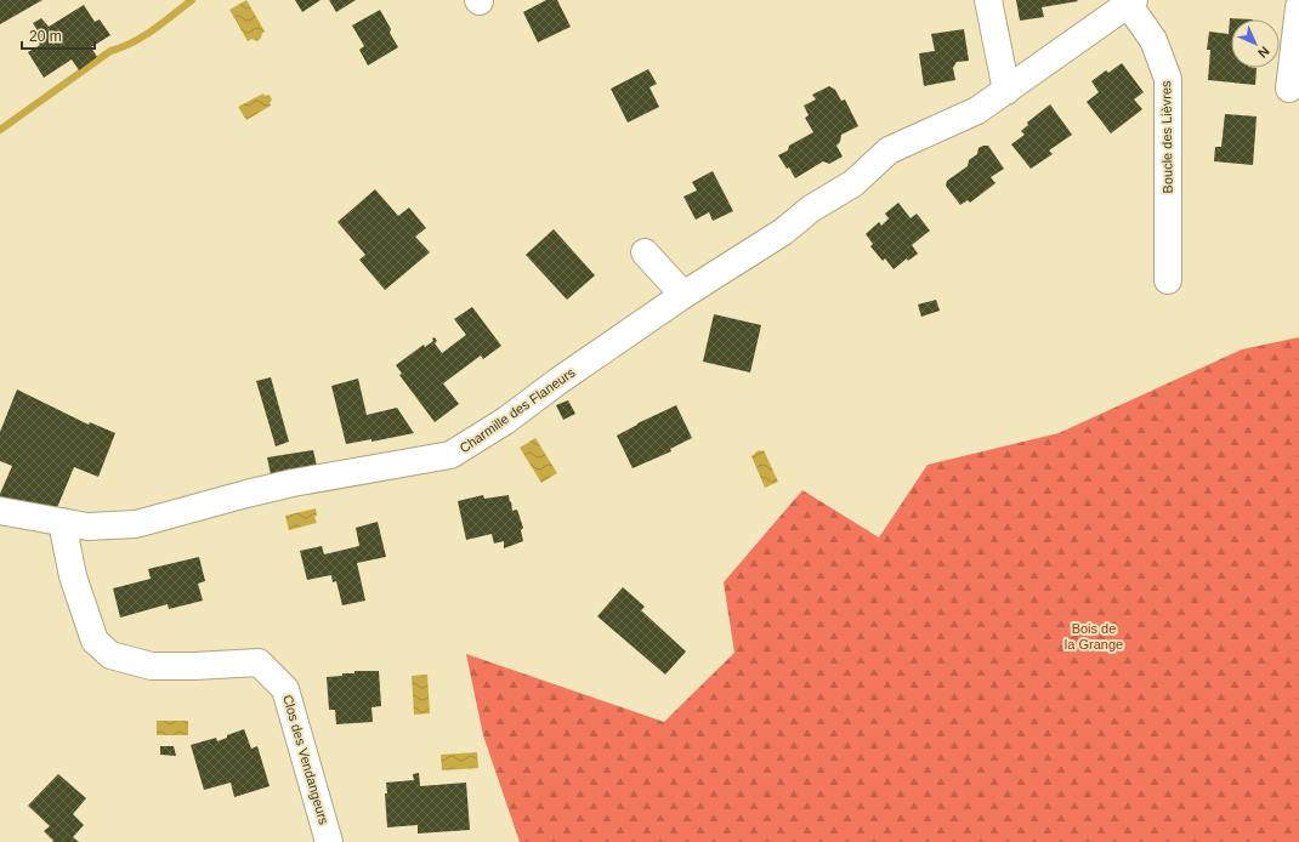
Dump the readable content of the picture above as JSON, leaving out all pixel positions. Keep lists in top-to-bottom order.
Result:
{
  "streets": {
    "street": ["Boucle des Lièvres", "Charmille des Flaneurs", "Clos des Vendangeurs"]
  },
  "crossings": [
    ["Boucle des Lièvres", "Charmille des Flaneurs"],
    ["Charmille des Flaneurs", "Clos des Vendangeurs"]
  ],
  "parks": ["Bois de la Grange"],
  "scale_bar": "20 m",
  "north": "bottom right"
}
